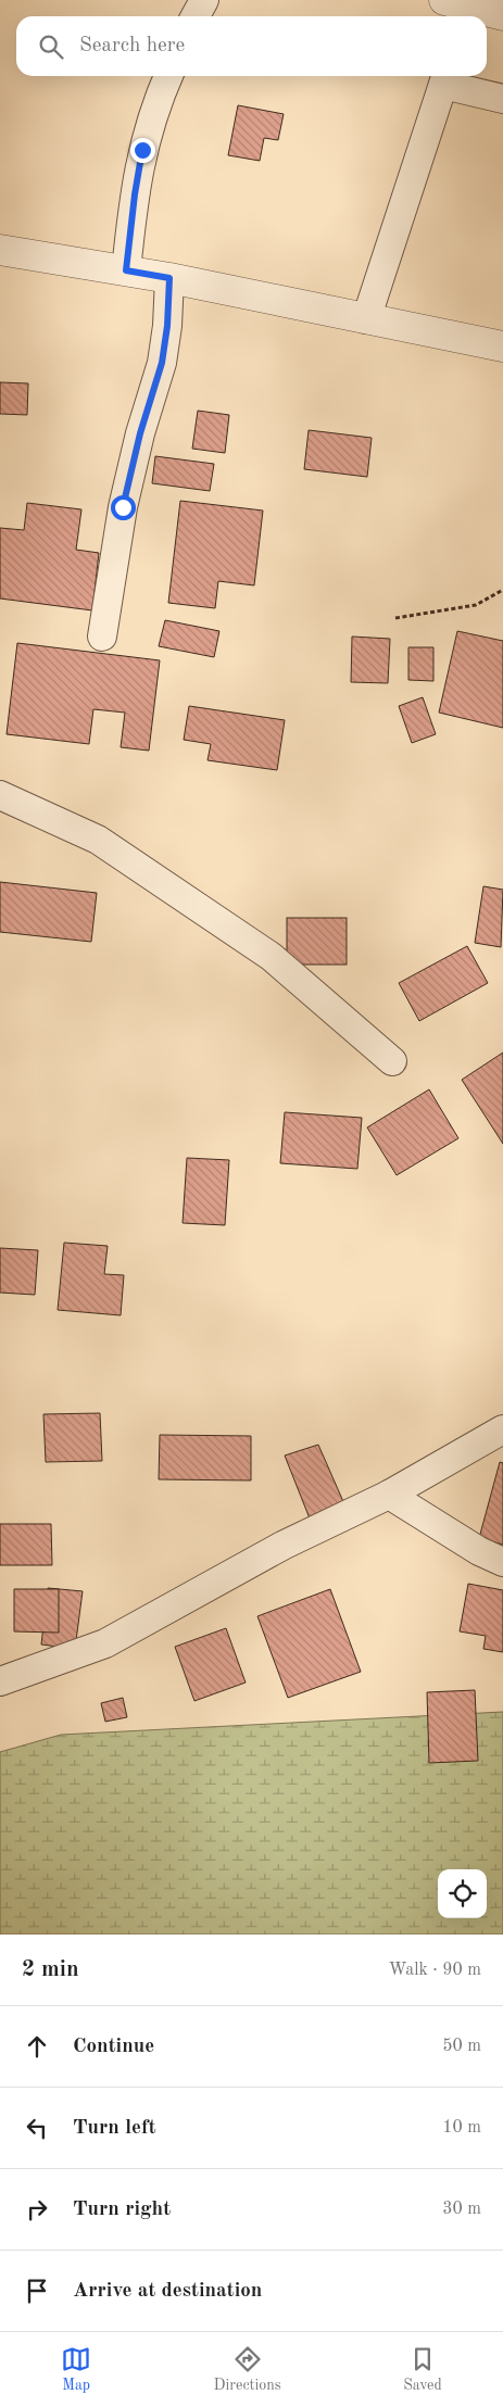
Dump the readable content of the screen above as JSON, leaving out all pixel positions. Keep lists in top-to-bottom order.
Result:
{
  "page": {
    "search": "Search here",
    "heading": ["2 min", "Walk · 90 m"],
    "list": [
      ["Continue", "50 m"],
      ["Turn left", "10 m"],
      ["Turn right", "30 m"],
      "Arrive at destination"
    ],
    "nav": ["Map", "Directions", "Saved"]
  }
}
